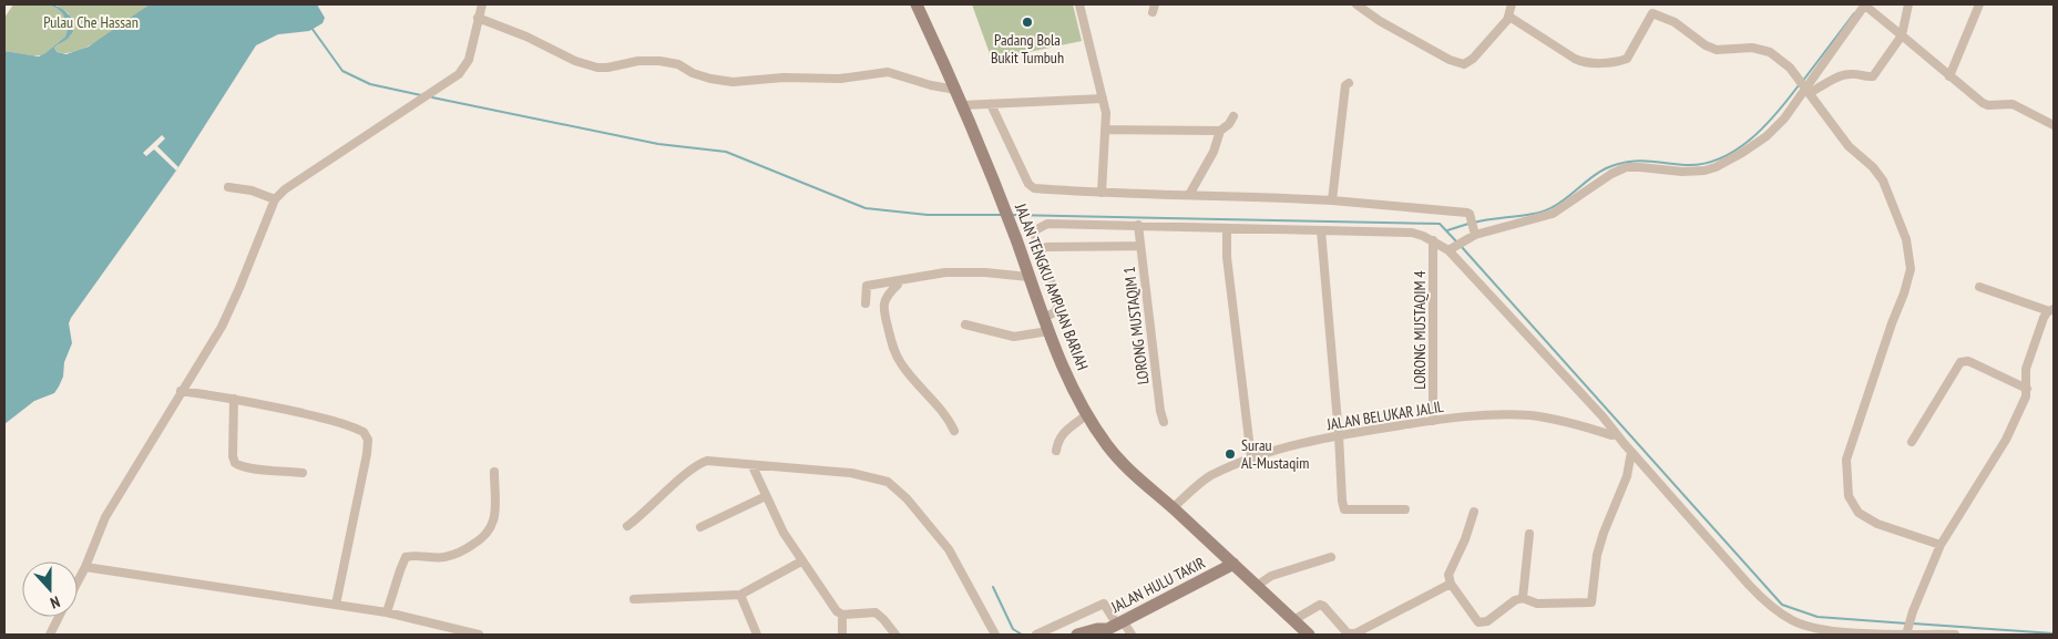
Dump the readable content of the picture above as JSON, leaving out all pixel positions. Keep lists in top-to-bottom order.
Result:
{
  "streets": {
    "main road": ["JALAN TENGKU AMPUAN BARIAH", "JALAN HULU TAKIR"],
    "street": ["LORONG MUSTAQIM 1", "LORONG MUSTAQIM 4", "JALAN BELUKAR JALIL"]
  },
  "crossings": [
    ["JALAN TENGKU AMPUAN BARIAH", "JALAN BELUKAR JALIL"],
    ["JALAN TENGKU AMPUAN BARIAH", "JALAN HULU TAKIR"],
    ["LORONG MUSTAQIM 4", "JALAN BELUKAR JALIL"]
  ],
  "parks": ["Pulau Che Hassan"],
  "places": ["Padang Bola Bukit Tumbuh", "Surau Al-Mustaqim"],
  "north": "bottom"
}
